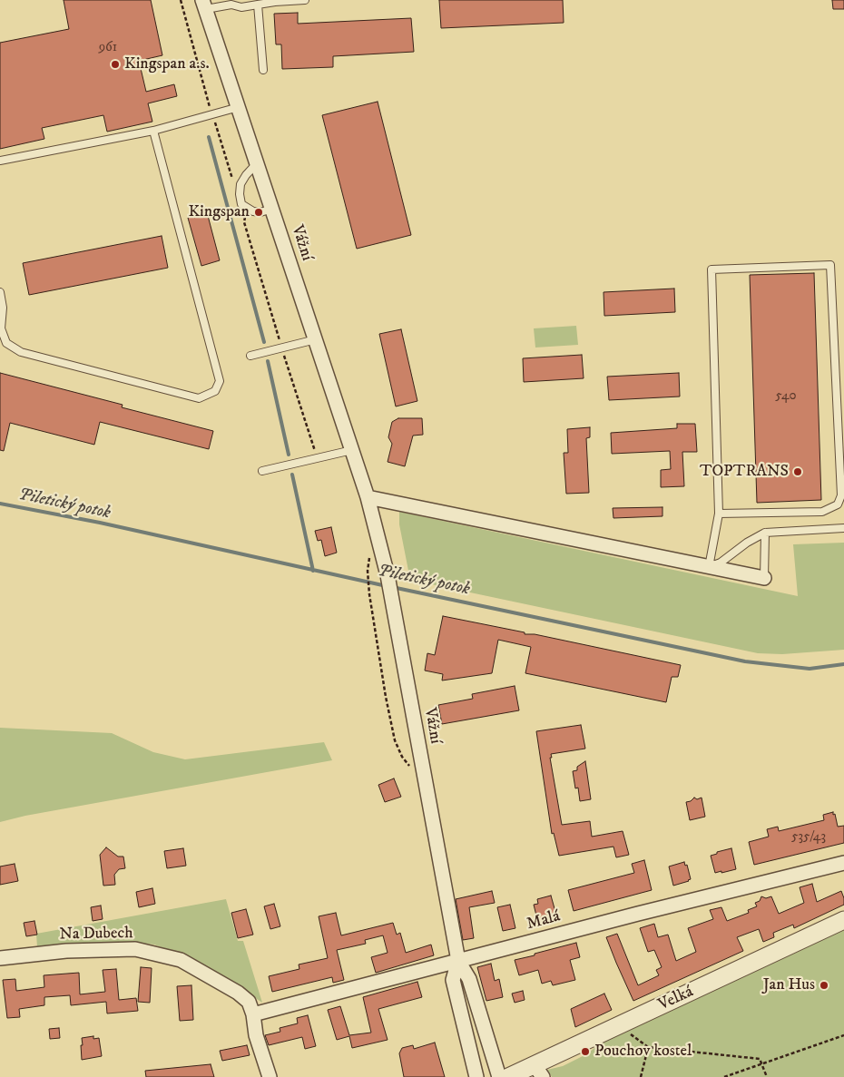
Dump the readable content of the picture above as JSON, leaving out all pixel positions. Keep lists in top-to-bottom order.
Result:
{
  "streets": {
    "street": [
      "Vážní",
      "Malá",
      "Na Dubech",
      "Velká"
    ]
  },
  "crossings": [
    ["Vážní", "Malá"],
    ["Malá", "Na Dubech"]
  ],
  "water": ["Piletický potok"],
  "places": [
    "Kingspan a.s.",
    "Kingspan",
    "TOPTRANS",
    "Jan Hus",
    "Pouchov kostel"
  ],
  "house_numbers": ["961", "540", "535/43"]
}
